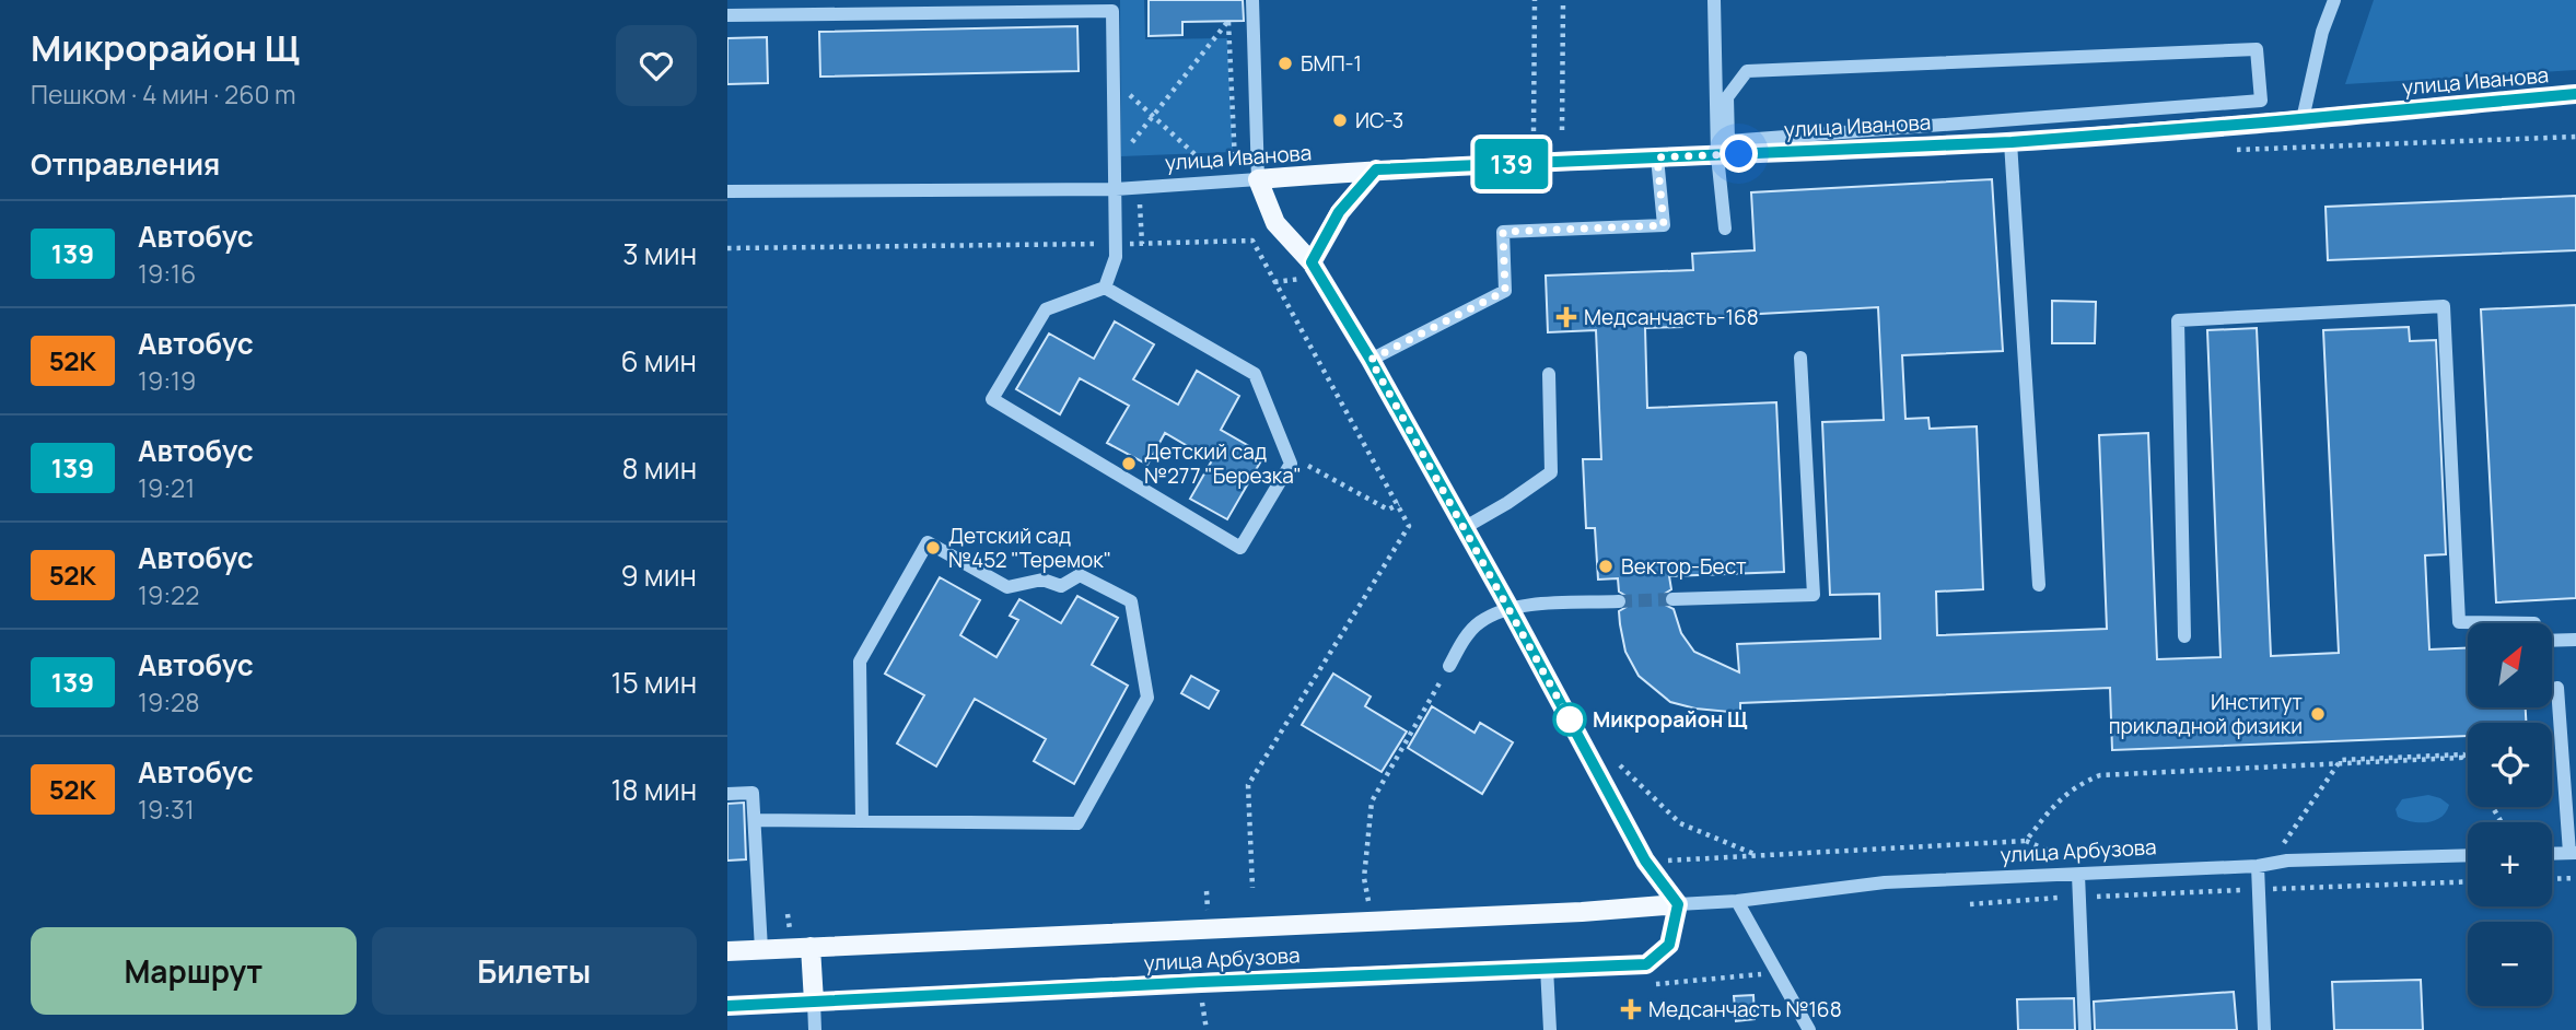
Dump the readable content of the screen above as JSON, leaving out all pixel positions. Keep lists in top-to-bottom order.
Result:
{
  "streets": {
    "main road": ["улица Иванова", "улица Арбузова"]
  },
  "places": {
    "other": [
      "БМП-1",
      "ИС-3",
      "Детский сад №277 \"Березка\"",
      "Детский сад №452 \"Теремок\"",
      "Вектор-Бeст",
      "Институт прикладной физики",
      "Микрорайон Щ"
    ],
    "health": ["Медсанчасть-168", "Медсанчасть №168"]
  },
  "lines": ["bus line 139"],
  "north": "top right",
  "page": {
    "heading": [
      ["Микрорайон Щ", "Пешком · 4 мин · 260 m"],
      "Отправления"
    ],
    "on_map": "139",
    "list": [
      {
        "mark": "139",
        "name": "Автобус",
        "note": "19:16",
        "value": "3 мин"
      },
      {
        "mark": "52К",
        "name": "Автобус",
        "note": "19:19",
        "value": "6 мин"
      },
      {
        "mark": "139",
        "name": "Автобус",
        "note": "19:21",
        "value": "8 мин"
      },
      {
        "mark": "52К",
        "name": "Автобус",
        "note": "19:22",
        "value": "9 мин"
      },
      {
        "mark": "139",
        "name": "Автобус",
        "note": "19:28",
        "value": "15 мин"
      },
      {
        "mark": "52К",
        "name": "Автобус",
        "note": "19:31",
        "value": "18 мин"
      }
    ],
    "map_buttons": ["+", "−"],
    "buttons": ["Маршрут", "Билеты"]
  }
}
